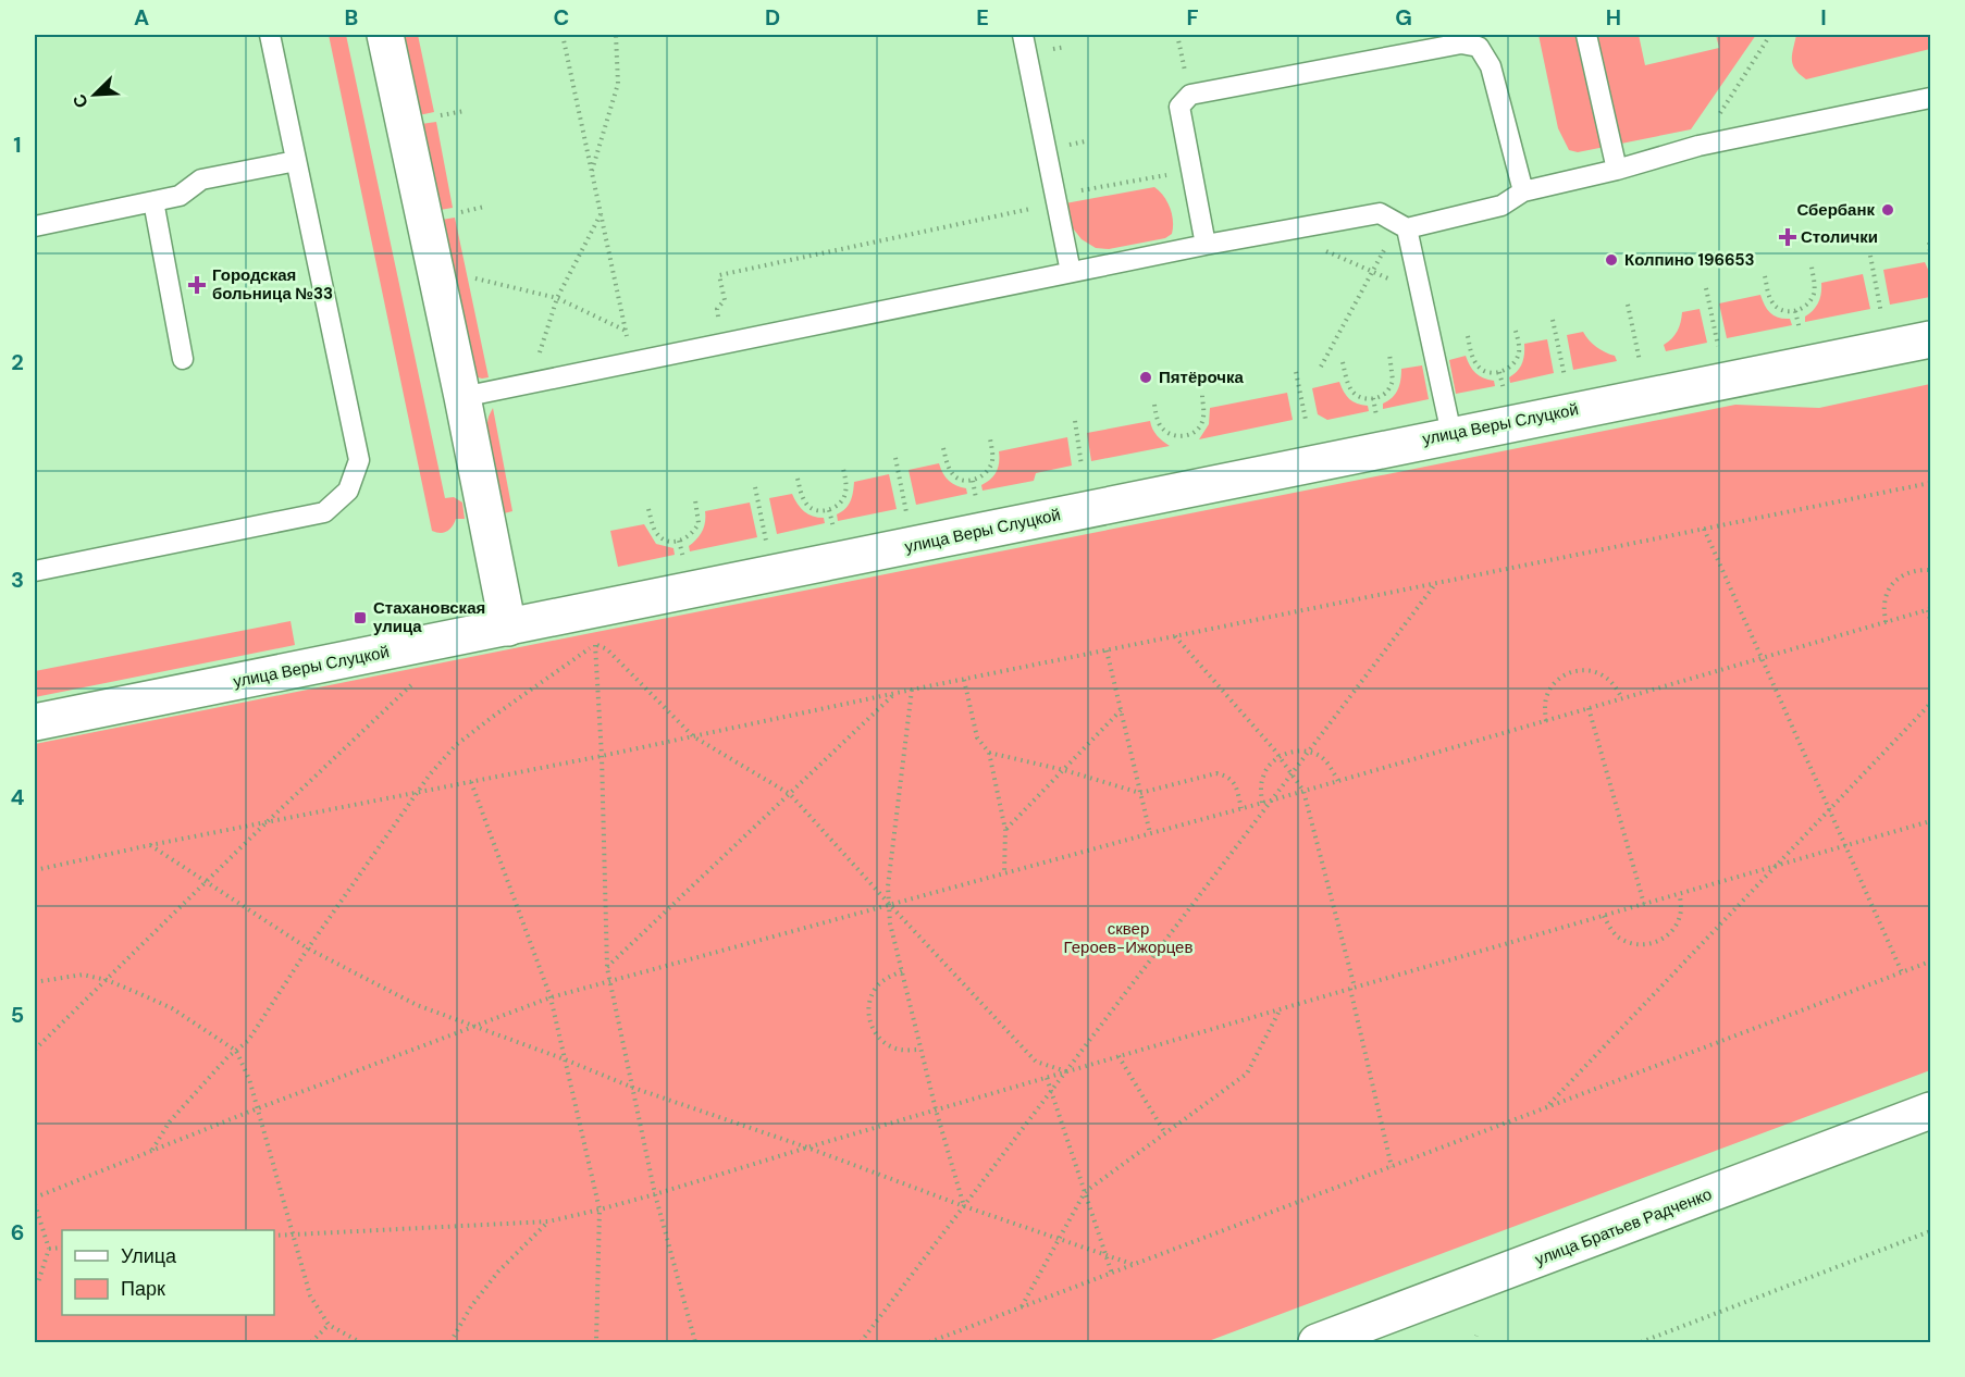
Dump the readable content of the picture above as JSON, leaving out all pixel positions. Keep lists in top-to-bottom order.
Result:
{
  "streets": {
    "street": ["улица Веры Слуцкой", "улица Братьев Радченко"]
  },
  "parks": ["сквер Героев-Ижорцев"],
  "places": {
    "other": ["Сбербанк", "Колпино 196653", "Пятёрочка"],
    "health": ["Столички", "Городская больница №33"],
    "transit": ["Стахановская улица"]
  },
  "legend": ["Улица", "Парк"],
  "north": "bottom left",
  "grid": {
    "columns": [
      "A",
      "B",
      "C",
      "D",
      "E",
      "F",
      "G",
      "H",
      "I"
    ],
    "rows": [
      "1",
      "2",
      "3",
      "4",
      "5",
      "6"
    ]
  }
}
